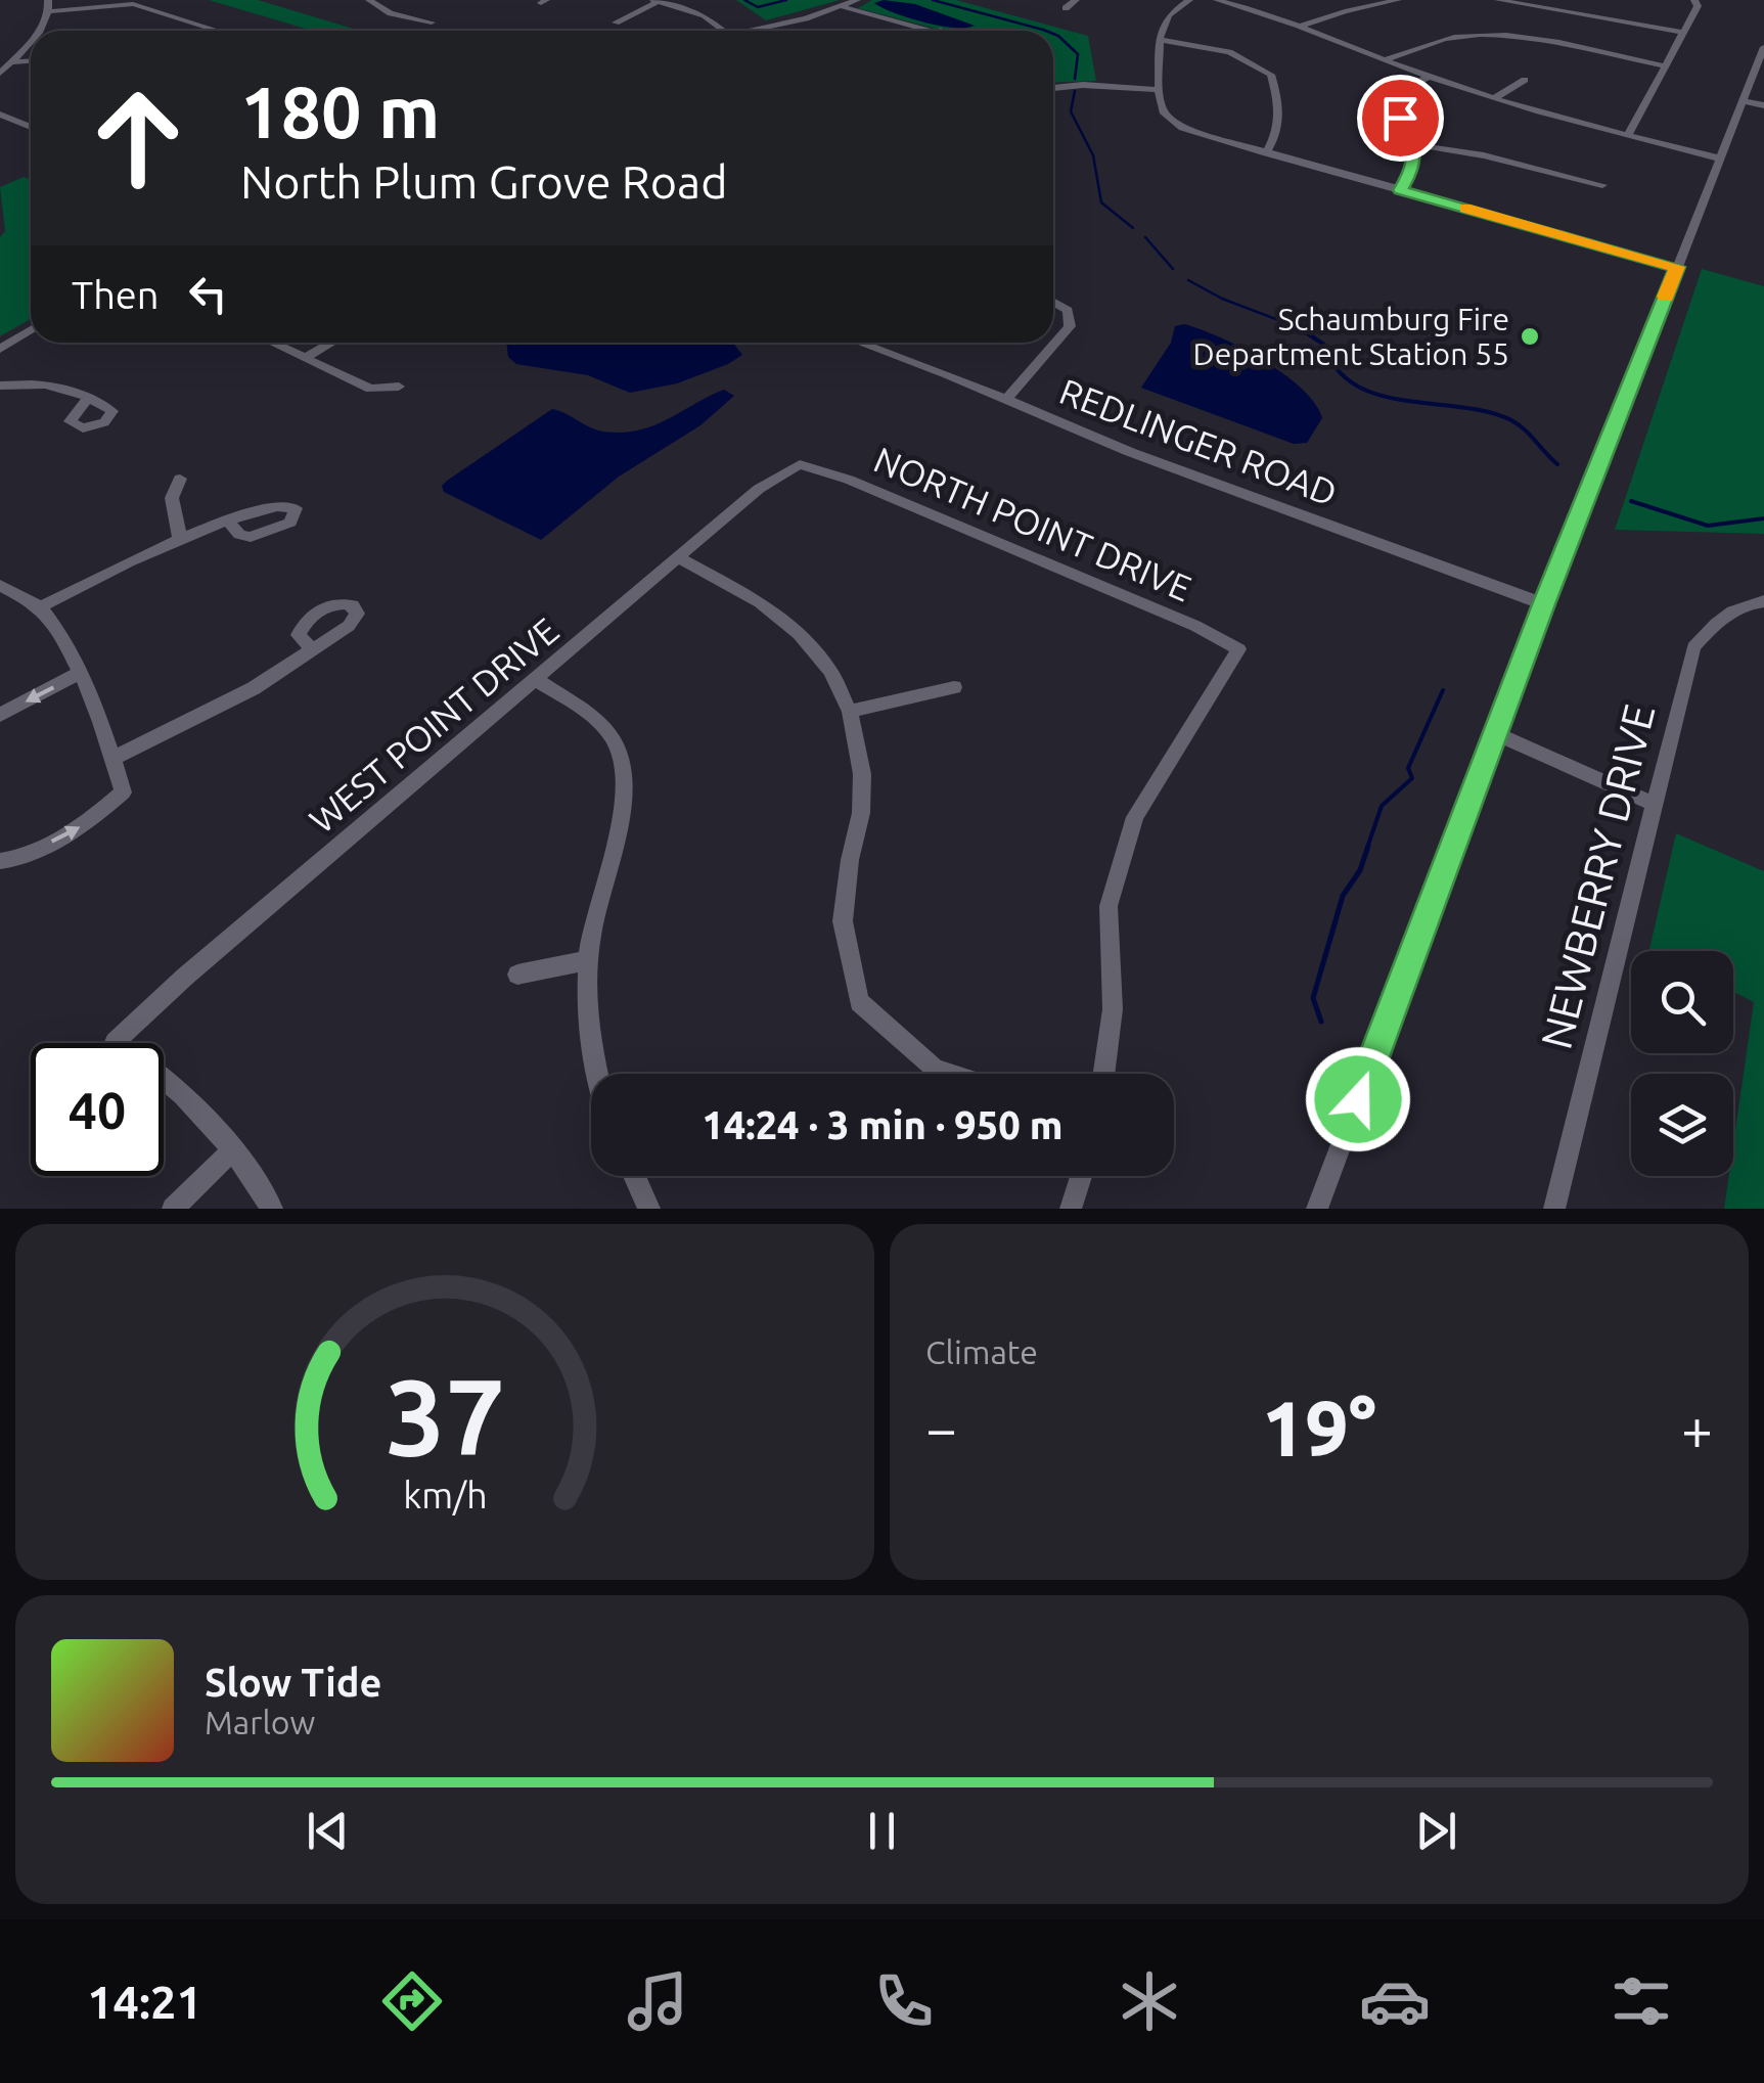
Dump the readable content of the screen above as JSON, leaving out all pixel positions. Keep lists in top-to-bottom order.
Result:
{
  "streets": {
    "street": [
      "REDLINGER ROAD",
      "NORTH POINT DRIVE",
      "WEST POINT DRIVE",
      "NEWBERRY DRIVE"
    ]
  },
  "crossings": [
    ["NORTH POINT DRIVE", "WEST POINT DRIVE"]
  ],
  "places": ["Schaumburg Fire Department Station 55"],
  "page": {
    "turn": ["180 m", "North Plum Grove Road"],
    "then": "Then",
    "limit": "40",
    "trip": "14:24 · 3 min · 950 m",
    "tile": "Climate",
    "heat": ["−", "19°", "+"],
    "song": ["Slow Tide", "Marlow"],
    "tabs": "14:21",
    "gauge": ["37", "km/h"]
  }
}
